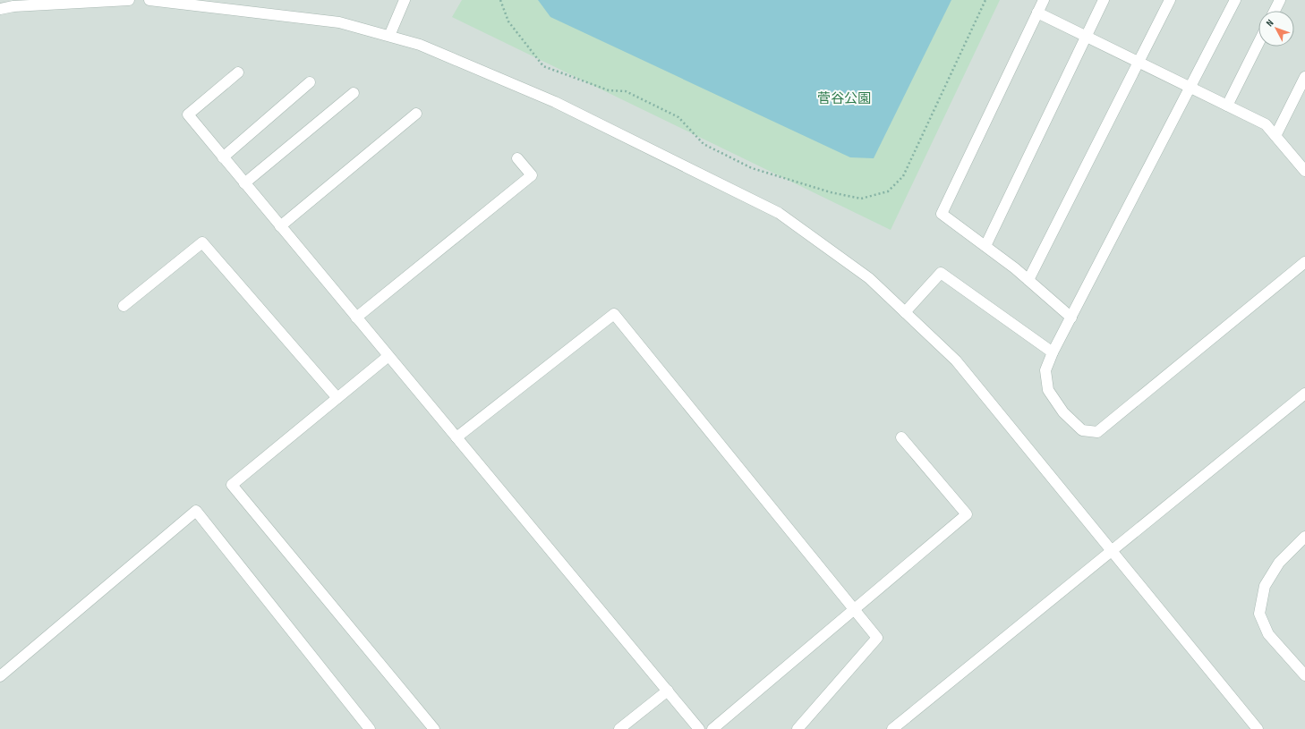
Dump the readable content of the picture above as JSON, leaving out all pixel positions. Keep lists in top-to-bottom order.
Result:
{
  "parks": ["菅谷公園"],
  "north": "top left"
}
